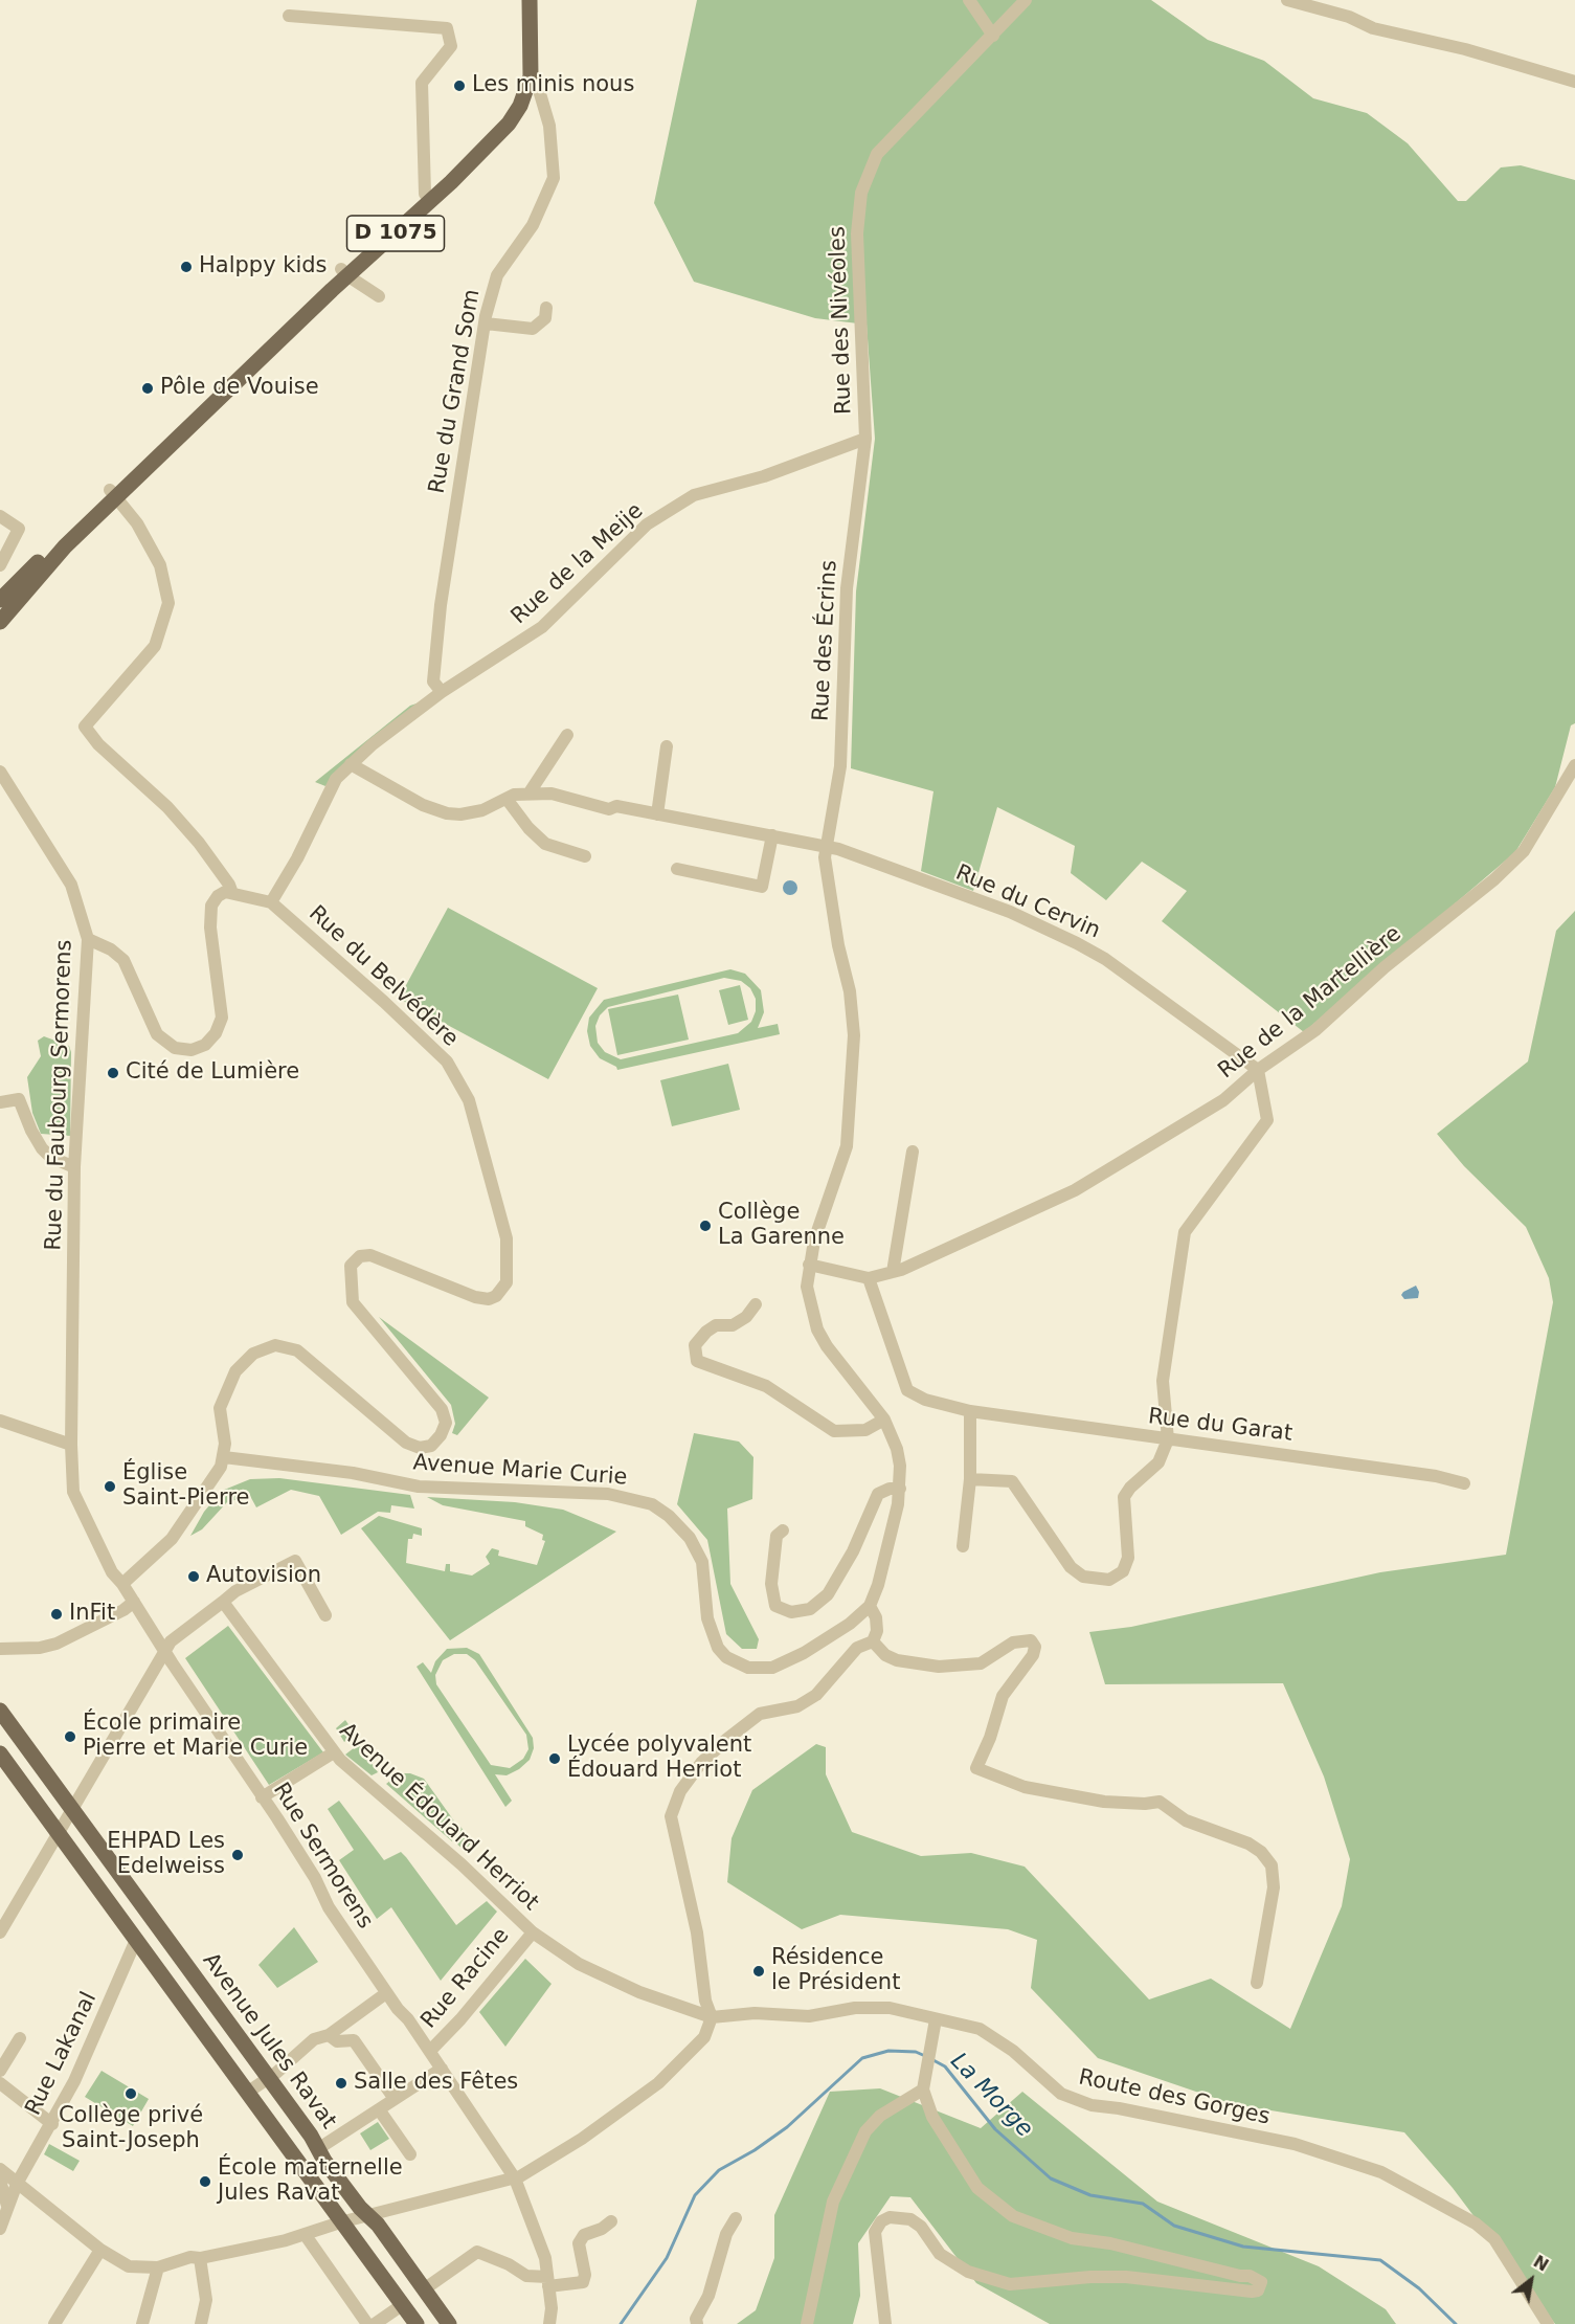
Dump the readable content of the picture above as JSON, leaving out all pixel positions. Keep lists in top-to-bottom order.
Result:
{
  "streets": {
    "main road": ["D 1075", "Avenue Jules Ravat"],
    "street": [
      "Rue des Nivéoles",
      "Rue du Grand Som",
      "Rue de la Meije",
      "Rue des Écrins",
      "Rue du Cervin",
      "Rue du Belvédère",
      "Rue de la Martellière",
      "Rue du Faubourg Sermorens",
      "Rue du Garat",
      "Avenue Marie Curie",
      "Avenue Édouard Herriot",
      "Rue Sermorens",
      "Rue Racine",
      "Rue Lakanal",
      "Route des Gorges"
    ]
  },
  "crossings": [
    ["D 1075", "Rue du Grand Som"],
    ["Rue des Nivéoles", "Rue de la Meije"],
    ["Rue des Nivéoles", "Rue des Écrins"],
    ["Rue du Grand Som", "Rue de la Meije"],
    ["Rue de la Meije", "Rue des Écrins"],
    ["Rue de la Meije", "Rue du Cervin"],
    ["Rue de la Meije", "Rue du Belvédère"],
    ["Rue des Écrins", "Rue du Cervin"],
    ["Rue du Cervin", "Rue de la Martellière"],
    ["Rue du Belvédère", "Avenue Marie Curie"],
    ["Rue de la Martellière", "Rue du Garat"],
    ["Rue du Faubourg Sermorens", "Rue Sermorens"],
    ["Avenue Édouard Herriot", "Rue Racine"],
    ["Avenue Édouard Herriot", "Route des Gorges"],
    ["Rue Sermorens", "Rue Racine"]
  ],
  "water": ["La Morge"],
  "places": [
    "Les minis nous",
    "Halppy kids",
    "Pôle de Vouise",
    "Cité de Lumière",
    "Collège La Garenne",
    "Église Saint-Pierre",
    "Autovision",
    "InFit",
    "École primaire Pierre et Marie Curie",
    "Lycée polyvalent Édouard Herriot",
    "EHPAD Les Edelweiss",
    "Résidence le Président",
    "Salle des Fêtes",
    "Collège privé Saint-Joseph",
    "École maternelle Jules Ravat"
  ],
  "north": "top right"
}
